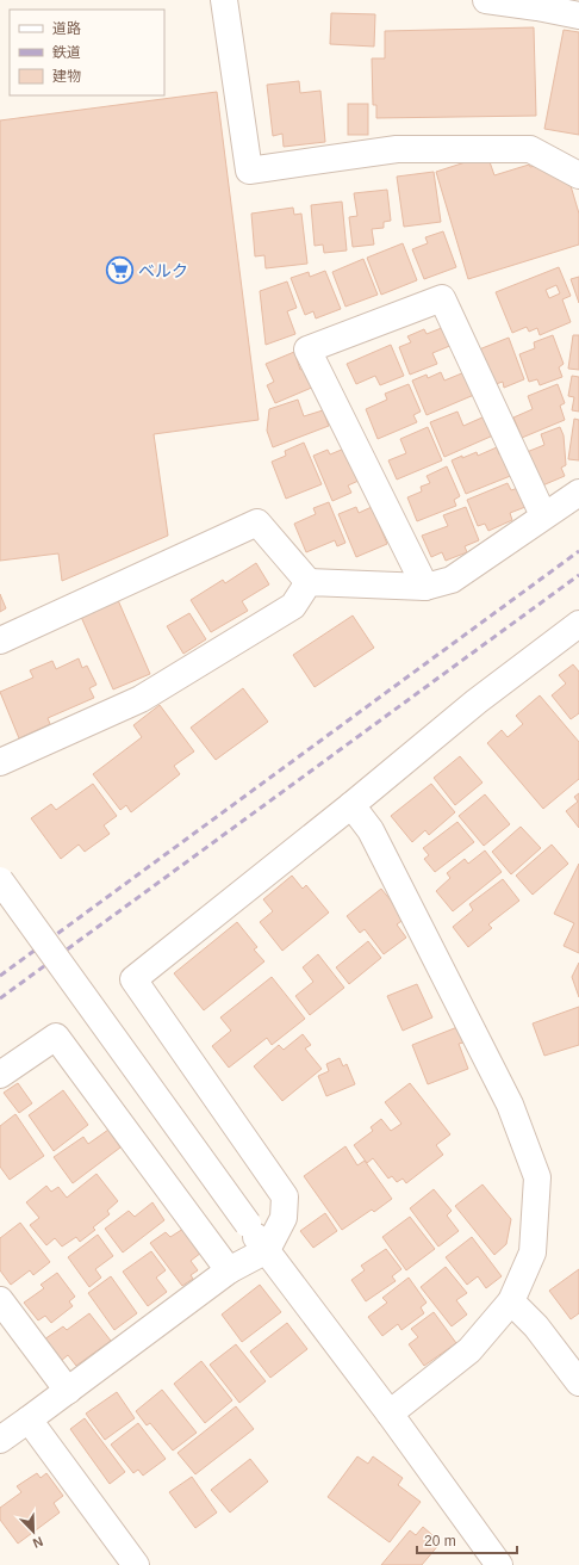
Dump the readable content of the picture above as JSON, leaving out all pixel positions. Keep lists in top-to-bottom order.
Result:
{
  "places": {
    "supermarket": ["ベルク"]
  },
  "legend": ["道路", "鉄道", "建物"],
  "scale_bar": "20 m",
  "north": "bottom right"
}
